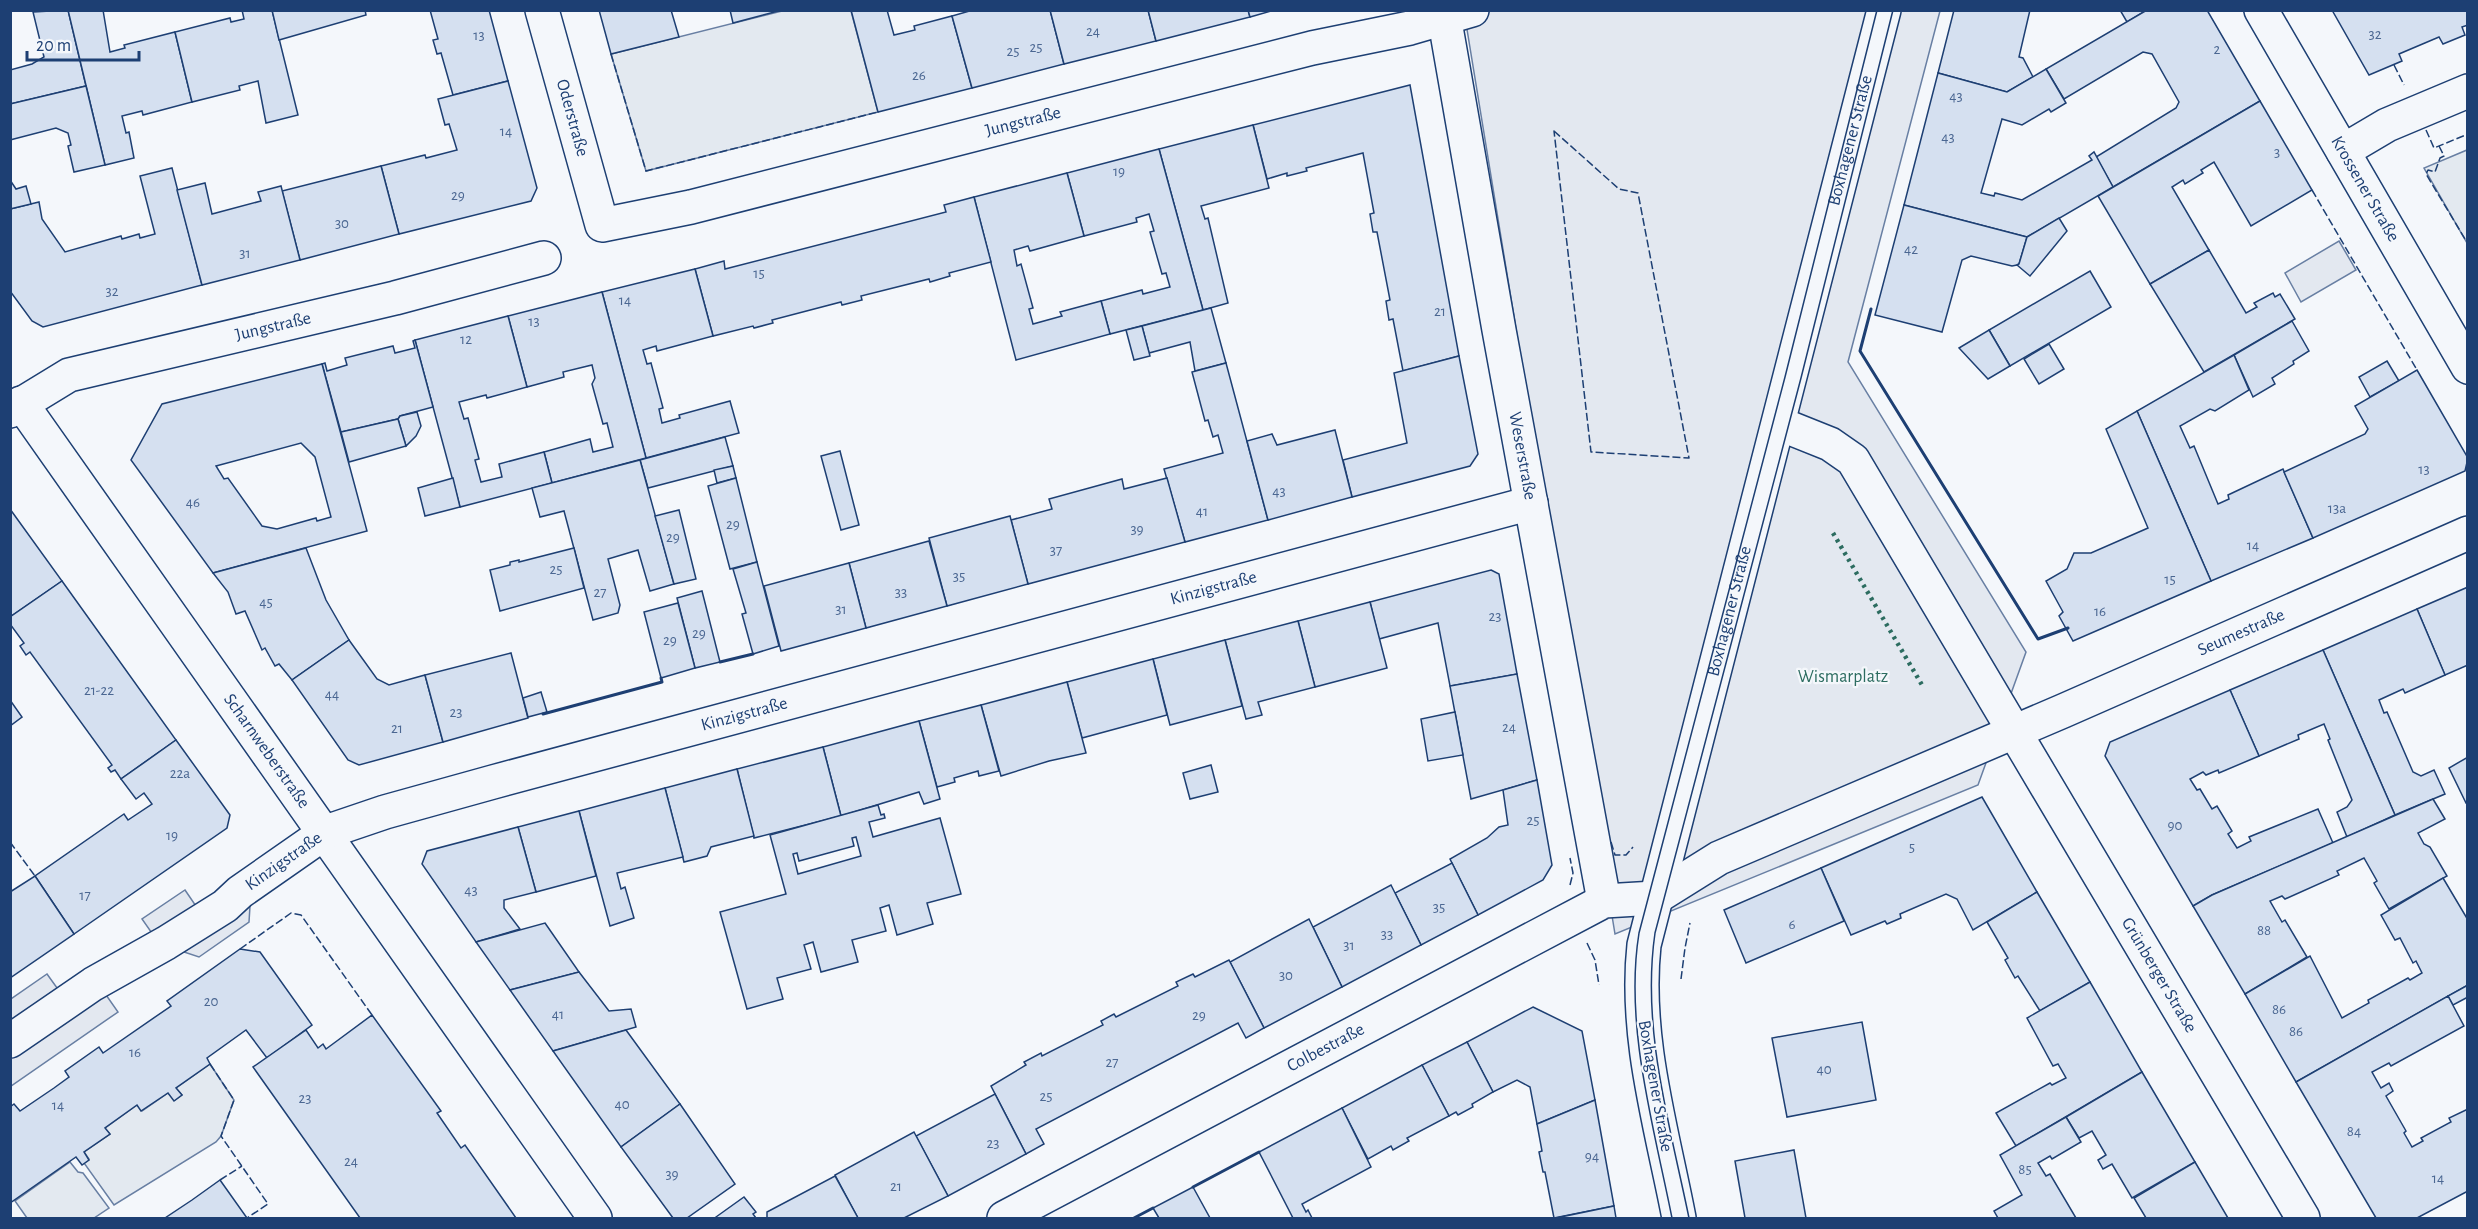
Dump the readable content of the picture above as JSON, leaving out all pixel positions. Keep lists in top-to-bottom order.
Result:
{
  "streets": {
    "street": [
      "Oderstraße",
      "Jungstraße",
      "Boxhagener Straße",
      "Krossener Straße",
      "Weserstraße",
      "Kinzigstraße",
      "Seumestraße",
      "Scharnweberstraße",
      "Grünberger Straße",
      "Colbestraße"
    ]
  },
  "crossings": [
    ["Oderstraße", "Jungstraße"],
    ["Jungstraße", "Weserstraße"],
    ["Jungstraße", "Scharnweberstraße"],
    ["Boxhagener Straße", "Colbestraße"],
    ["Weserstraße", "Kinzigstraße"],
    ["Weserstraße", "Colbestraße"],
    ["Kinzigstraße", "Scharnweberstraße"],
    ["Seumestraße", "Grünberger Straße"]
  ],
  "parks": ["Wismarplatz"],
  "house_numbers": [
    "24",
    "32",
    "13",
    "25",
    "2",
    "25",
    "26",
    "43",
    "14",
    "43",
    "3",
    "19",
    "29",
    "30",
    "42",
    "31",
    "15",
    "32",
    "14",
    "21",
    "13",
    "12",
    "13",
    "43",
    "46",
    "13a",
    "41",
    "29",
    "39",
    "29",
    "14",
    "37",
    "25",
    "35",
    "15",
    "27",
    "33",
    "45",
    "31",
    "16",
    "23",
    "29",
    "29",
    "21-22",
    "44",
    "23",
    "24",
    "21",
    "22a",
    "25",
    "90",
    "19",
    "5",
    "43",
    "17",
    "35",
    "6",
    "88",
    "33",
    "31",
    "30",
    "20",
    "86",
    "41",
    "29",
    "86",
    "16",
    "27",
    "40",
    "25",
    "23",
    "40",
    "14",
    "84",
    "23",
    "94",
    "24",
    "85",
    "39",
    "14",
    "21"
  ],
  "scale_bar": "20 m"
}
